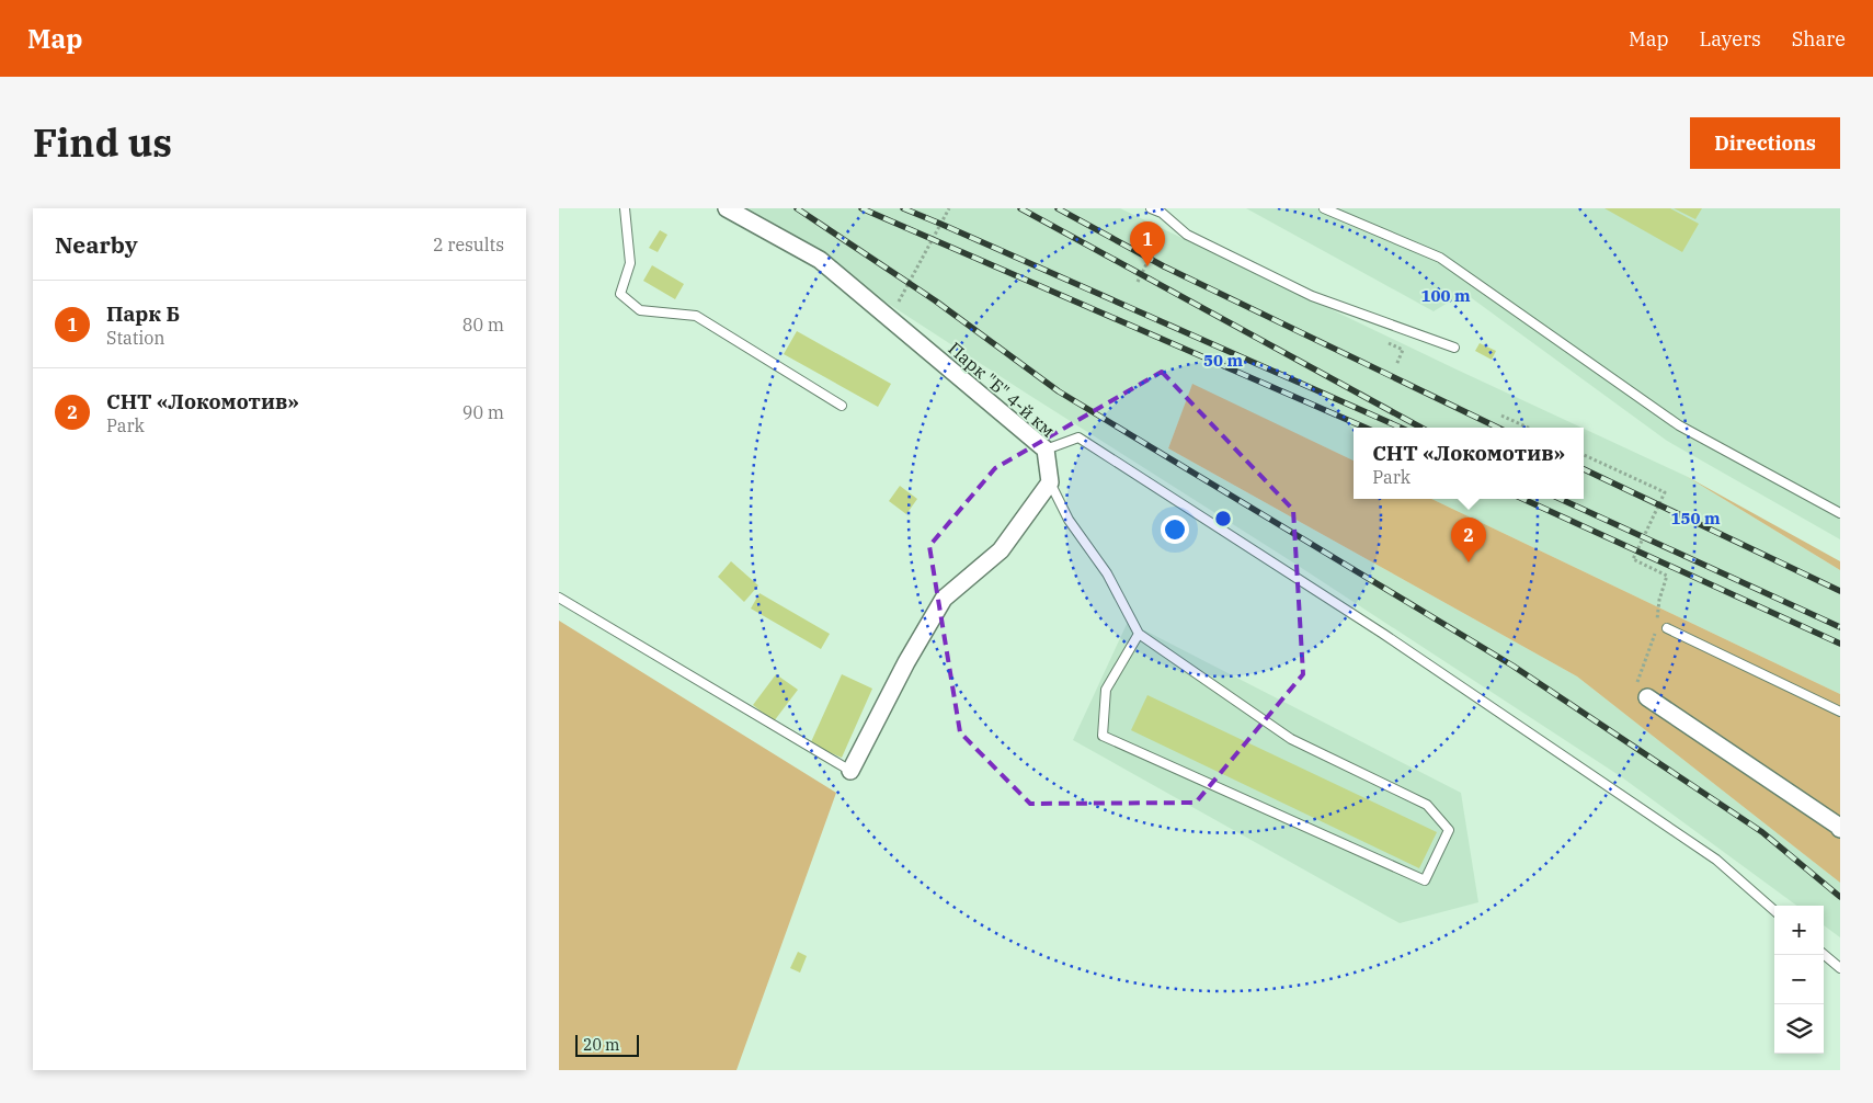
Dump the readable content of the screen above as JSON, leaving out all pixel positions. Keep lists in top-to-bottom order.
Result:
{
  "streets": {
    "street": ["Парк \"Б\" 4-й км"]
  },
  "scale_bar": "20 m",
  "page": {
    "header": "Map",
    "nav": ["Map", "Layers", "Share"],
    "title": "Find us",
    "buttons": "Directions",
    "heading": ["Nearby", "2 results"],
    "pins": ["1", "2"],
    "list": [
      {
        "mark": "1",
        "name": "Парк Б",
        "note": "Station",
        "value": "80 m"
      },
      {
        "mark": "2",
        "name": "СНТ «Локомотив»",
        "note": "Park",
        "value": "90 m"
      }
    ],
    "popup": ["СНТ «Локомотив»", "Park"],
    "map_buttons": ["+", "−"],
    "scale": "20 m"
  },
  "rings": ["100 m", "50 m", "150 m"]
}
